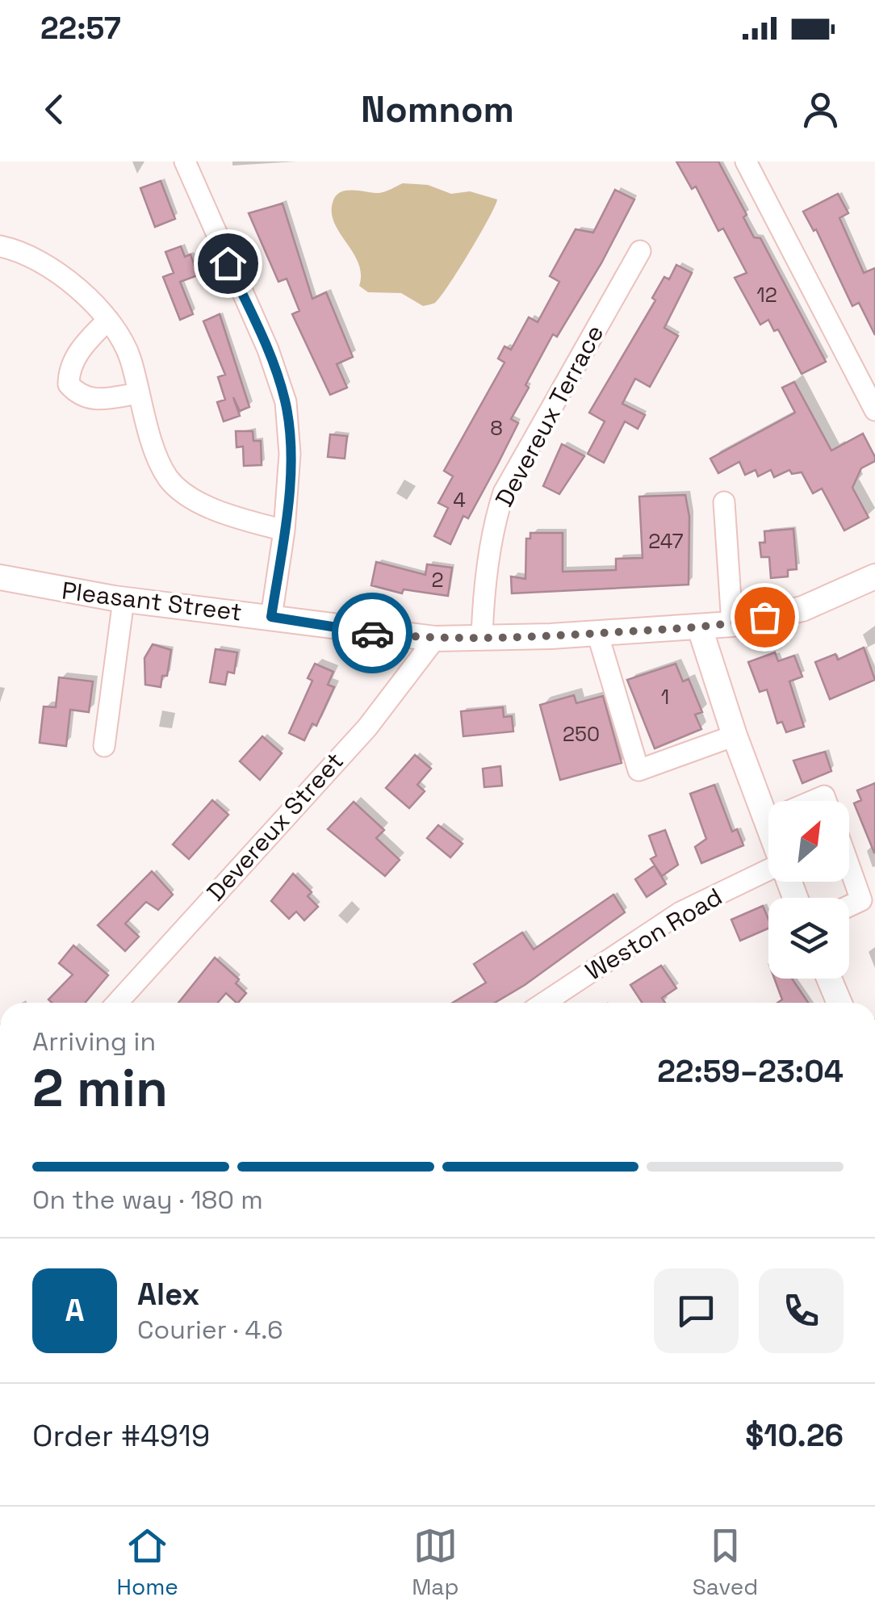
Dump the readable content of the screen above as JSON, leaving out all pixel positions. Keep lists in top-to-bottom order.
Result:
{
  "streets": {
    "main road": ["Pleasant Street"],
    "street": ["Devereux Terrace", "Devereux Street", "Weston Road"]
  },
  "crossings": [
    ["Devereux Terrace", "Pleasant Street"],
    ["Pleasant Street", "Devereux Street"]
  ],
  "house_numbers": [
    "12",
    "8",
    "4",
    "247",
    "2",
    "1",
    "250"
  ],
  "north": "top right",
  "page": {
    "status": "22:57",
    "header": "Nomnom",
    "heading": ["2 min", "Arriving in", "22:59–23:04"],
    "panel": [
      "Alex",
      "Courier · 4.6",
      "Order #4919",
      "$10.26"
    ],
    "bar": "On the way · 180 m",
    "round": "A",
    "tabs": ["Home", "Map", "Saved"]
  }
}
